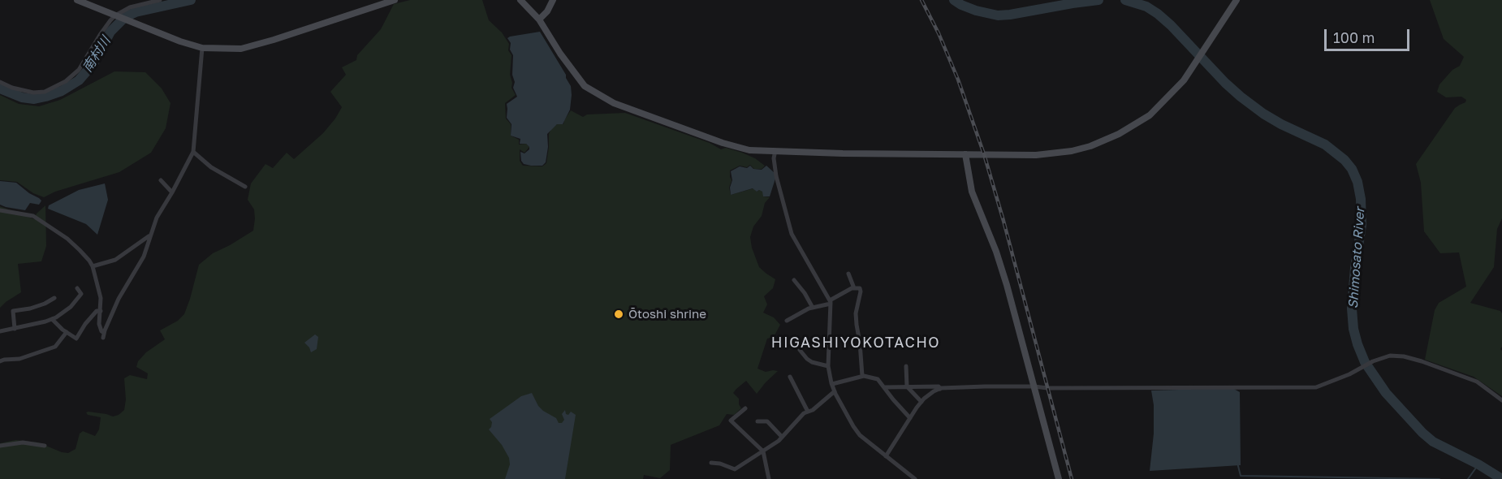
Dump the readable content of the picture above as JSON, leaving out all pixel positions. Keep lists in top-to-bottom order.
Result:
{
  "districts": ["HIGASHIYOKOTACHO"],
  "water": ["南村川", "Shimosato River"],
  "places": ["Ōtoshi shrine"],
  "scale_bar": "100 m"
}
